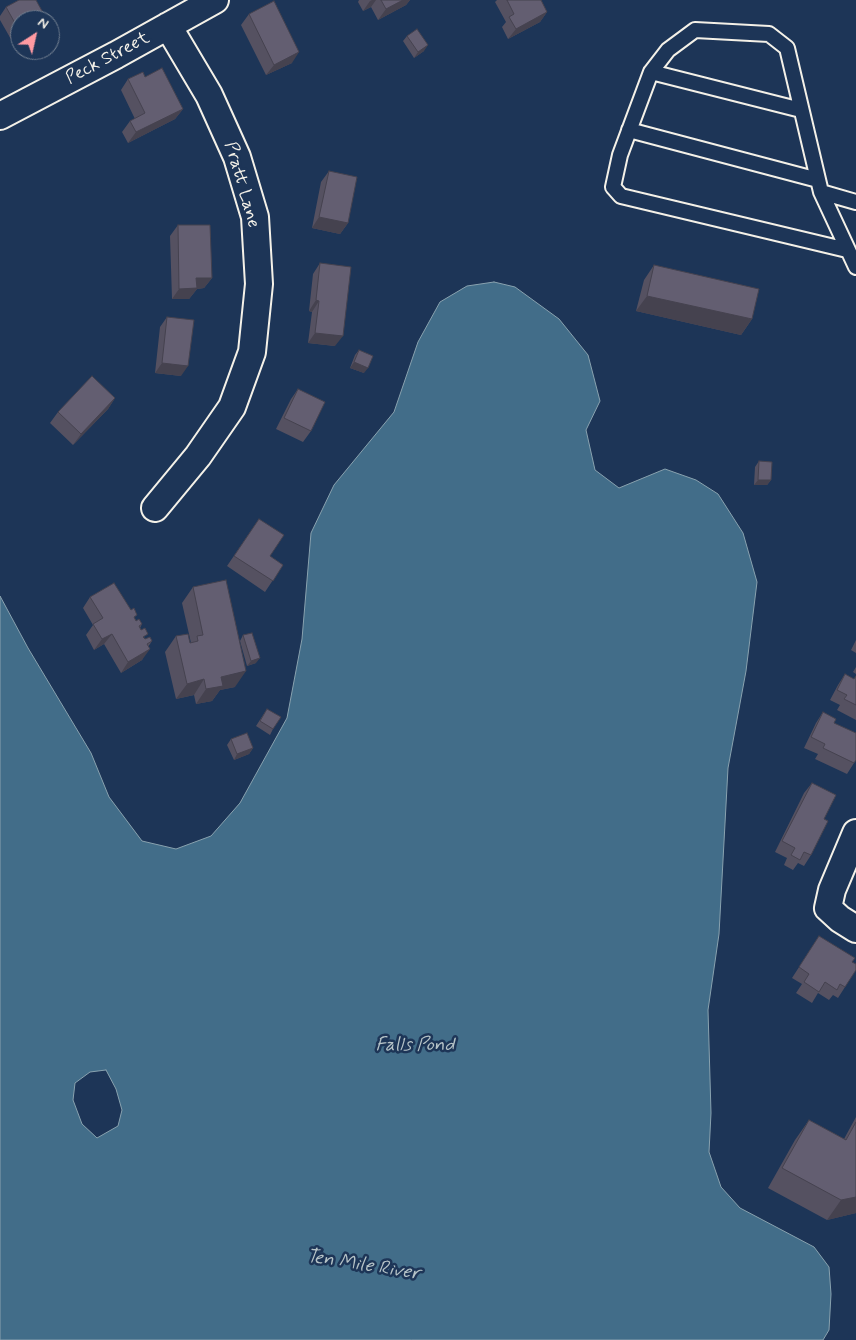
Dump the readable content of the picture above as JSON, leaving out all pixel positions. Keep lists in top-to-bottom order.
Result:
{
  "streets": {
    "street": ["Peck Street", "Pratt Lane"]
  },
  "crossings": [
    ["Peck Street", "Pratt Lane"]
  ],
  "water": ["Falls Pond", "Ten Mile River"],
  "north": "top right"
}
